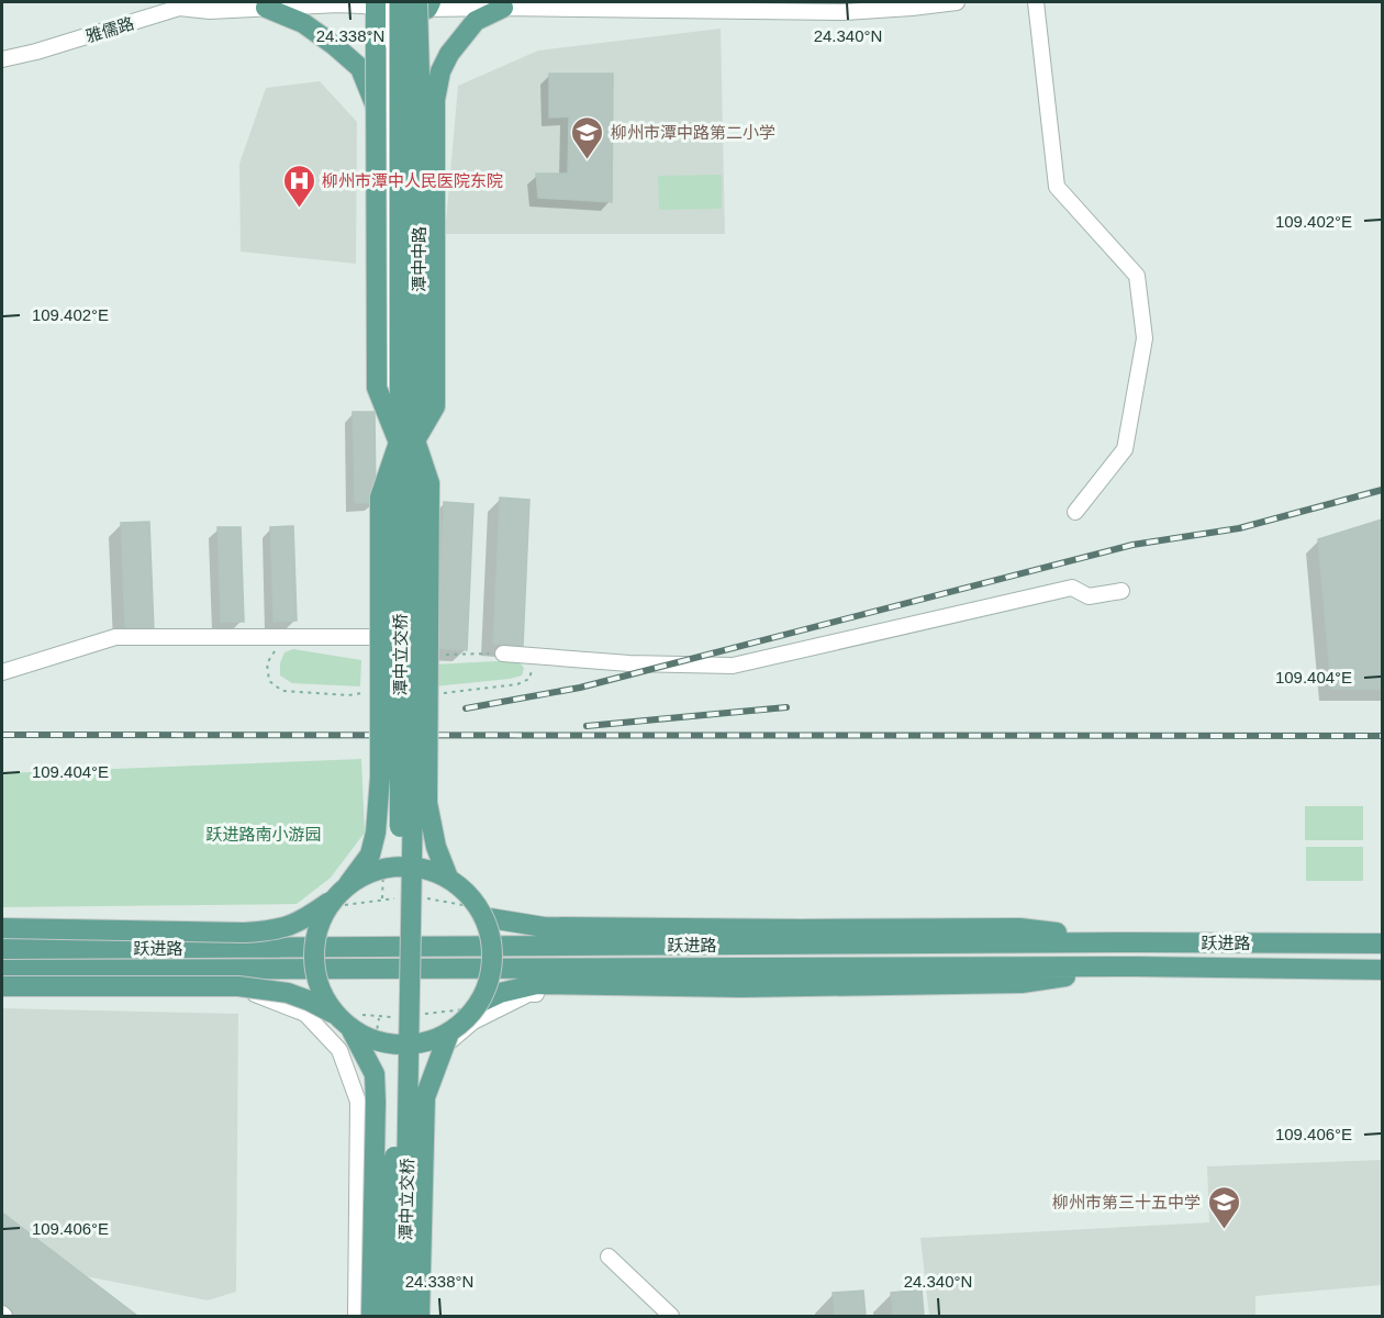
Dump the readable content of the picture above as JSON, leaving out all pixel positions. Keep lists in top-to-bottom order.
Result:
{
  "streets": {
    "main road": ["潭中中路", "潭中立交桥", "跃进路"],
    "street": ["雅儒路"]
  },
  "crossings": [
    ["雅儒路", "潭中中路"],
    ["潭中中路", "潭中立交桥"]
  ],
  "parks": ["跃进路南小游园"],
  "places": {
    "school or university": ["柳州市潭中路第二小学", "柳州市第三十五中学"],
    "hospital": ["柳州市潭中人民医院东院"]
  },
  "coordinates": [
    "24.338°N",
    "24.340°N",
    "109.402°E",
    "109.404°E",
    "109.406°E"
  ]
}
